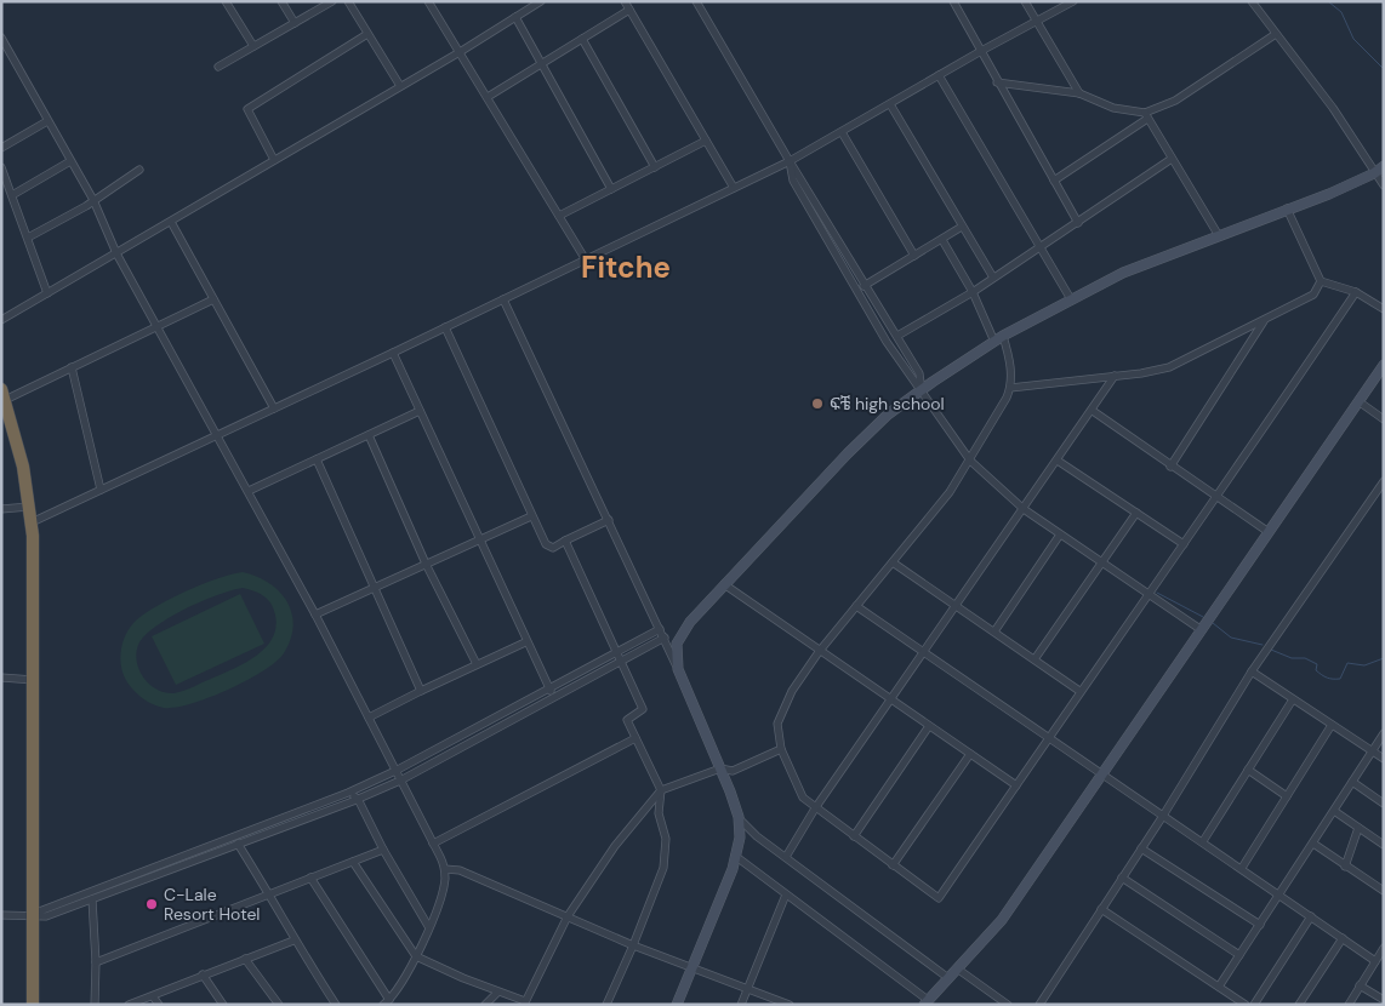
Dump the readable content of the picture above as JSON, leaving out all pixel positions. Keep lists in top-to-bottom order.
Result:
{
  "districts": ["Fitche"],
  "places": ["ፍቼ high school", "C-Lale Resort Hotel"]
}
